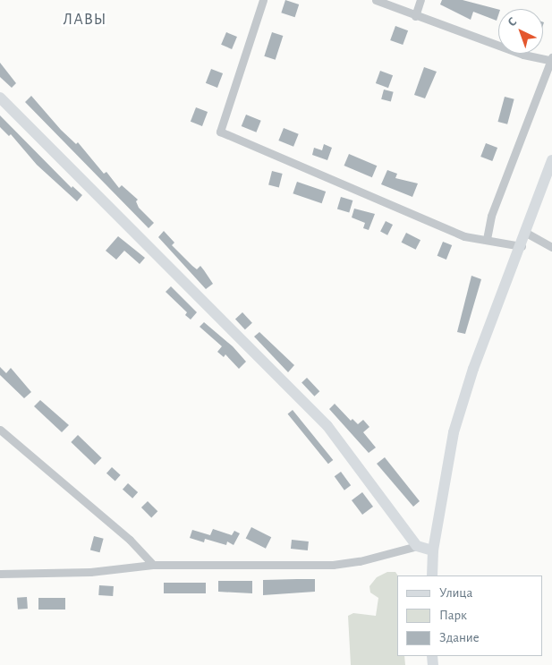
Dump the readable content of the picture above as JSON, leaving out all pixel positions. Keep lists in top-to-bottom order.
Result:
{
  "districts": ["ЛАВЫ"],
  "legend": ["Улица", "Парк", "Здание"],
  "north": "top left"
}
